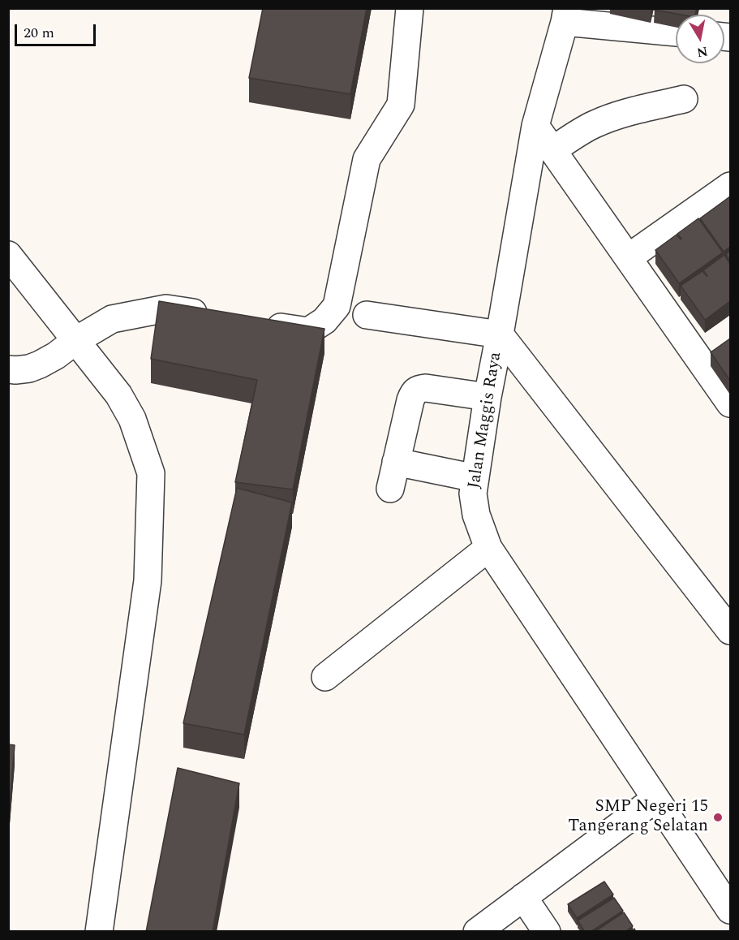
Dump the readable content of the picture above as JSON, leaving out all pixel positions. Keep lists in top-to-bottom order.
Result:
{
  "streets": {
    "street": ["Jalan Maggis Raya"]
  },
  "places": ["SMP Negeri 15 Tangerang Selatan"],
  "scale_bar": "20 m",
  "north": "bottom"
}
